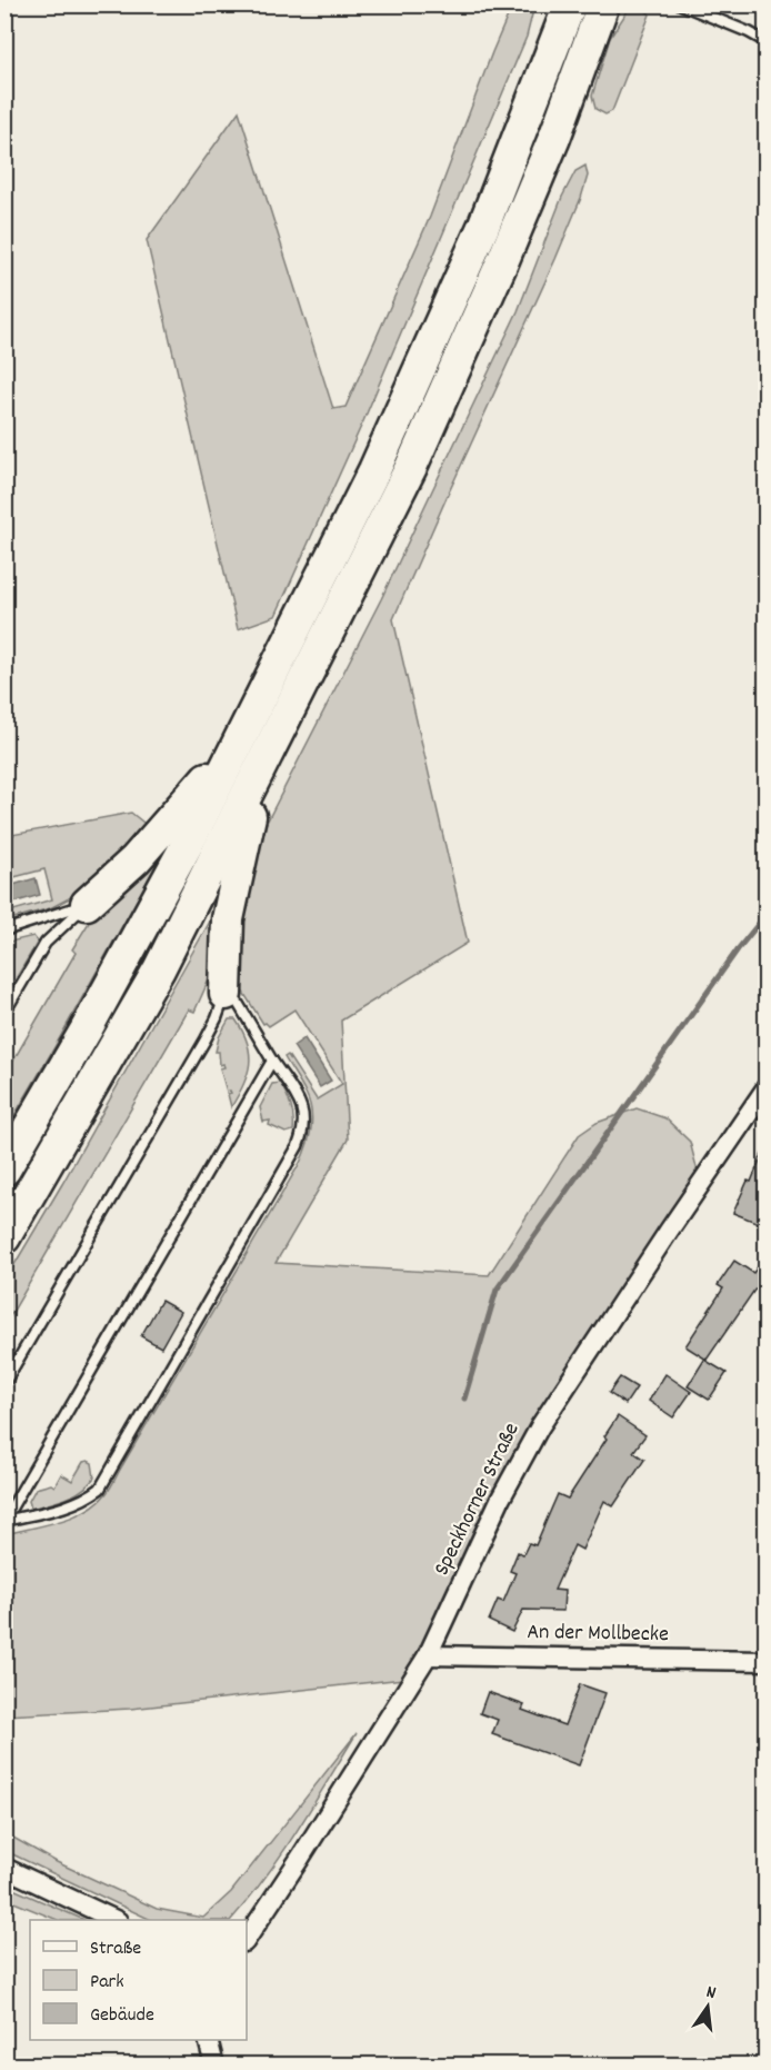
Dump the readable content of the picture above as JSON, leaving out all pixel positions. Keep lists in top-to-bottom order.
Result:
{
  "streets": {
    "street": ["Speckhorner Straße", "An der Mollbecke"]
  },
  "crossings": [
    ["Speckhorner Straße", "An der Mollbecke"]
  ],
  "legend": ["Straße", "Park", "Gebäude"],
  "north": "top"
}
